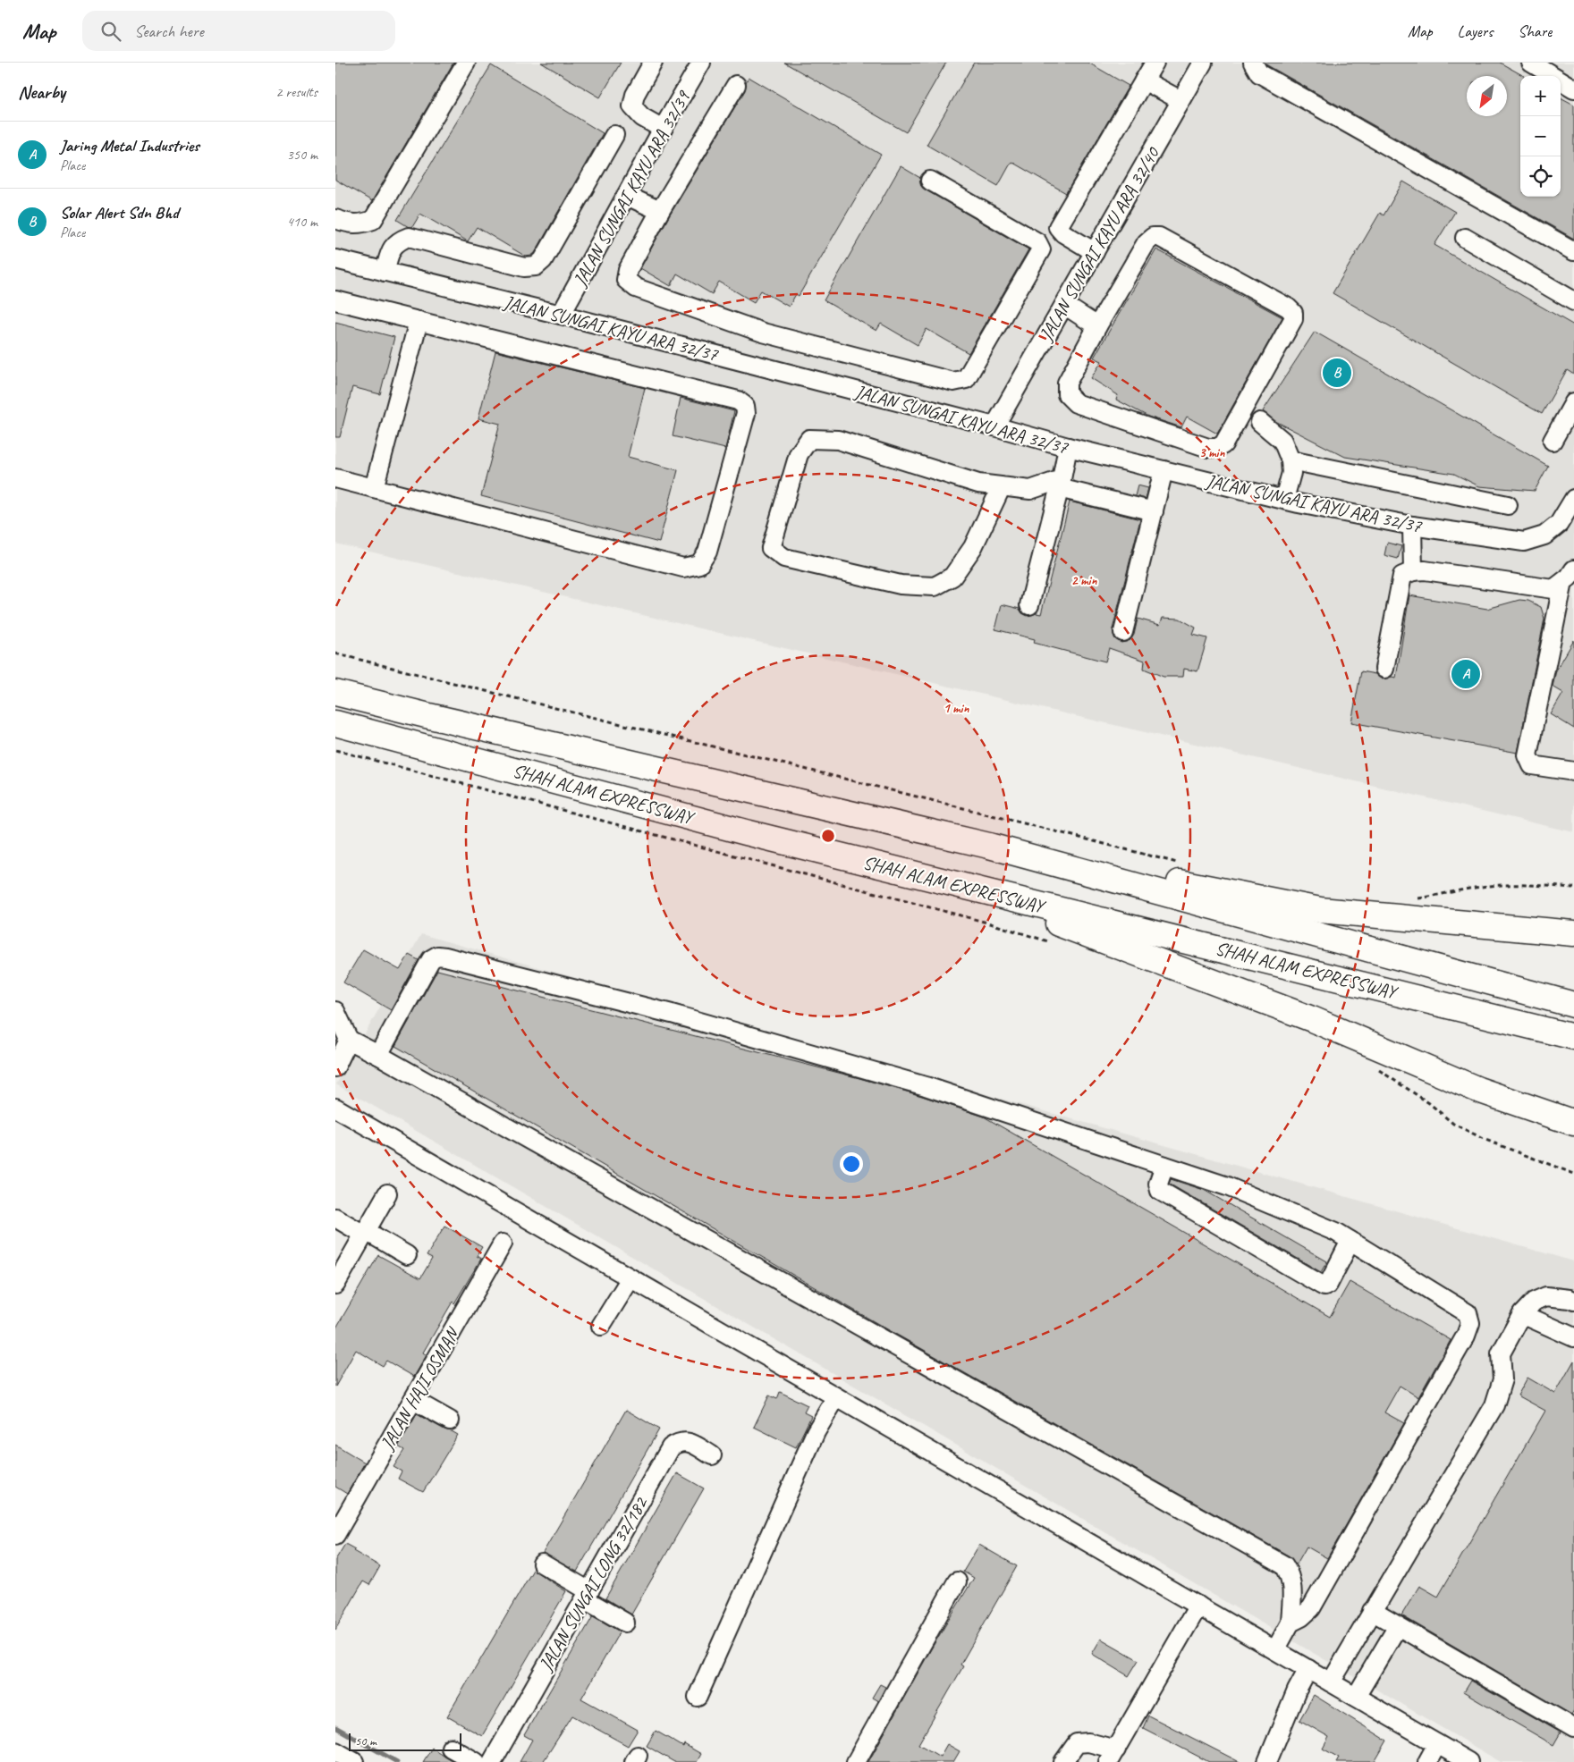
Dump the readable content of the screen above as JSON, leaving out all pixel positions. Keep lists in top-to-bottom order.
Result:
{
  "streets": {
    "highway": ["SHAH ALAM EXPRESSWAY"],
    "street": [
      "JALAN SUNGAI KAYU ARA 32/39",
      "JALAN SUNGAI KAYU ARA 32/40",
      "JALAN SUNGAI KAYU ARA 32/37",
      "JALAN HAJI OSMAN",
      "JALAN SUNGAI LONG 32/182"
    ]
  },
  "crossings": [
    ["JALAN SUNGAI KAYU ARA 32/39", "JALAN SUNGAI KAYU ARA 32/37"],
    ["JALAN SUNGAI KAYU ARA 32/40", "JALAN SUNGAI KAYU ARA 32/37"]
  ],
  "scale_bar": "50 m",
  "north": "bottom left",
  "page": {
    "header": "Map",
    "search": "Search here",
    "nav": ["Map", "Layers", "Share"],
    "heading": ["Nearby", "2 results"],
    "map_buttons": ["+", "−"],
    "list": [
      {
        "mark": "A",
        "name": "Jaring Metal Industries",
        "note": "Place",
        "value": "350 m"
      },
      {
        "mark": "B",
        "name": "Solar Alert Sdn Bhd",
        "note": "Place",
        "value": "410 m"
      }
    ],
    "pins": ["B", "A"],
    "scale": "50 m"
  },
  "rings": ["3 min", "2 min", "1 min"]
}
